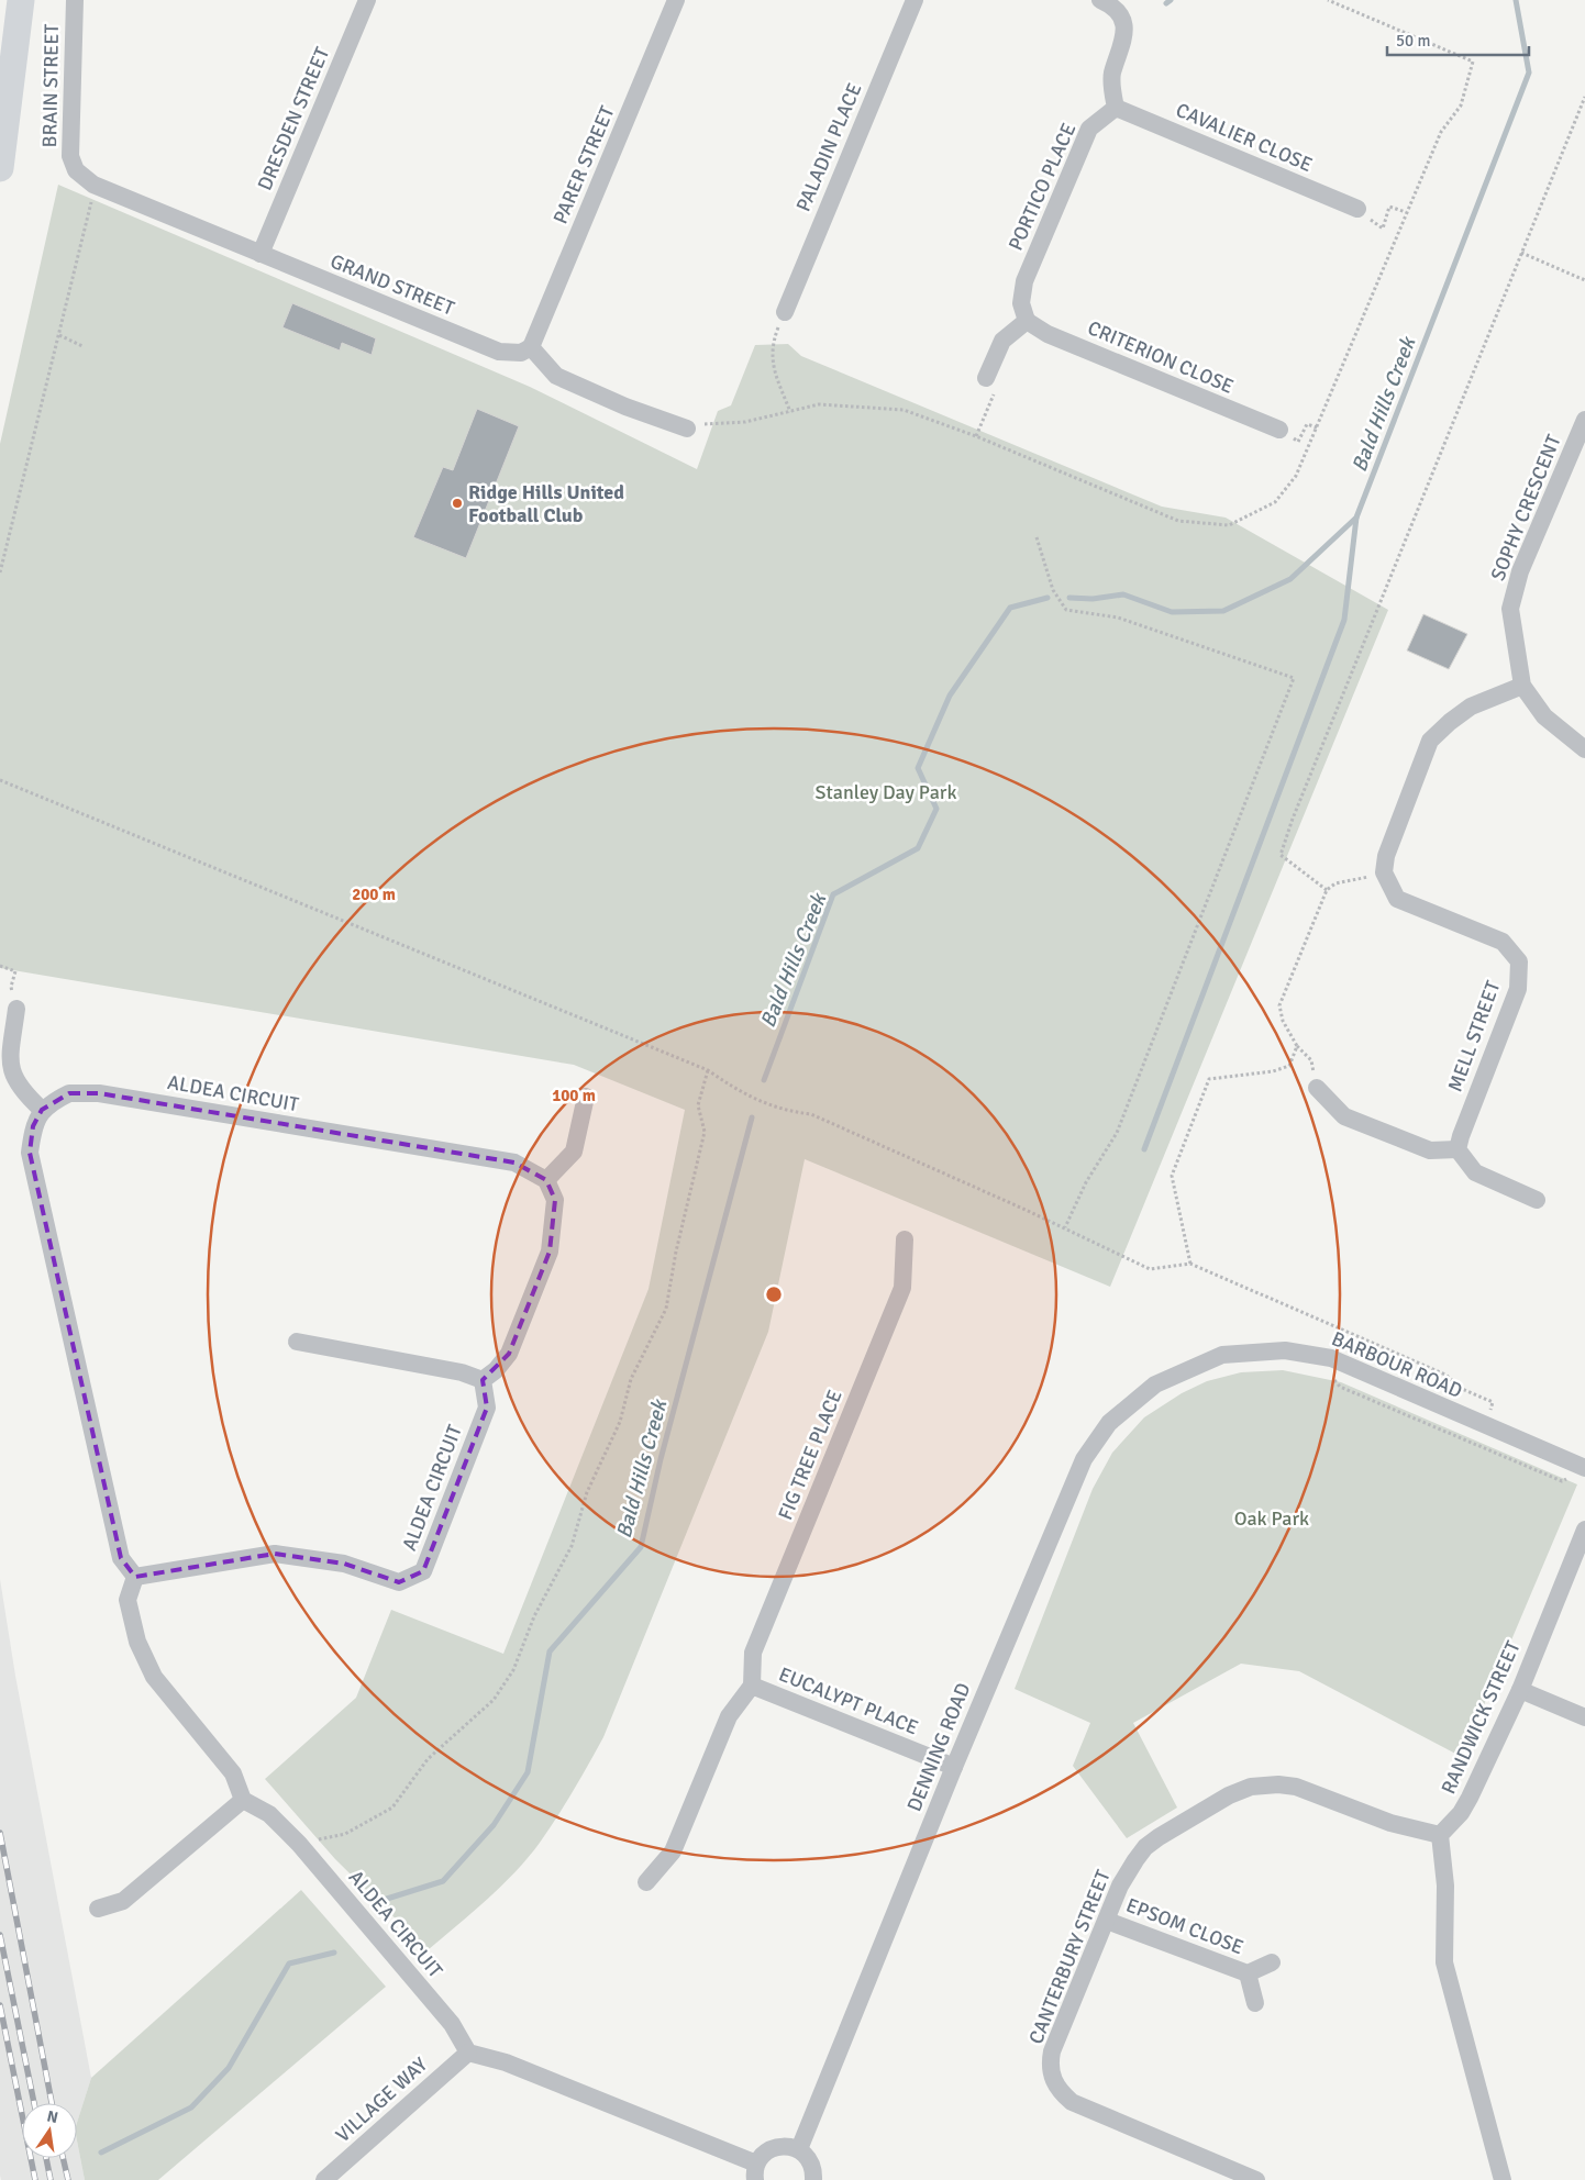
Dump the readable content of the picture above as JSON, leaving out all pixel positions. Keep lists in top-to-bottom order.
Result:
{
  "streets": {
    "street": [
      "BRAIN STREET",
      "DRESDEN STREET",
      "CAVALIER CLOSE",
      "PALADIN PLACE",
      "PARER STREET",
      "PORTICO PLACE",
      "GRAND STREET",
      "CRITERION CLOSE",
      "SOPHY CRESCENT",
      "MELL STREET",
      "ALDEA CIRCUIT",
      "BARBOUR ROAD",
      "FIG TREE PLACE",
      "EUCALYPT PLACE",
      "RANDWICK STREET",
      "DENNING ROAD",
      "EPSOM CLOSE",
      "CANTERBURY STREET",
      "VILLAGE WAY"
    ]
  },
  "crossings": [
    ["BRAIN STREET", "GRAND STREET"],
    ["DRESDEN STREET", "GRAND STREET"],
    ["CAVALIER CLOSE", "PORTICO PLACE"],
    ["PARER STREET", "GRAND STREET"],
    ["PORTICO PLACE", "CRITERION CLOSE"],
    ["ALDEA CIRCUIT", "VILLAGE WAY"],
    ["BARBOUR ROAD", "DENNING ROAD"],
    ["FIG TREE PLACE", "EUCALYPT PLACE"],
    ["EUCALYPT PLACE", "DENNING ROAD"],
    ["RANDWICK STREET", "CANTERBURY STREET"],
    ["EPSOM CLOSE", "CANTERBURY STREET"]
  ],
  "water": ["Bald Hills Creek"],
  "parks": ["Stanley Day Park", "Oak Park"],
  "places": ["Ridge Hills United Football Club"],
  "scale_bar": "50 m",
  "north": "top",
  "rings": ["200 m", "100 m"]
}
